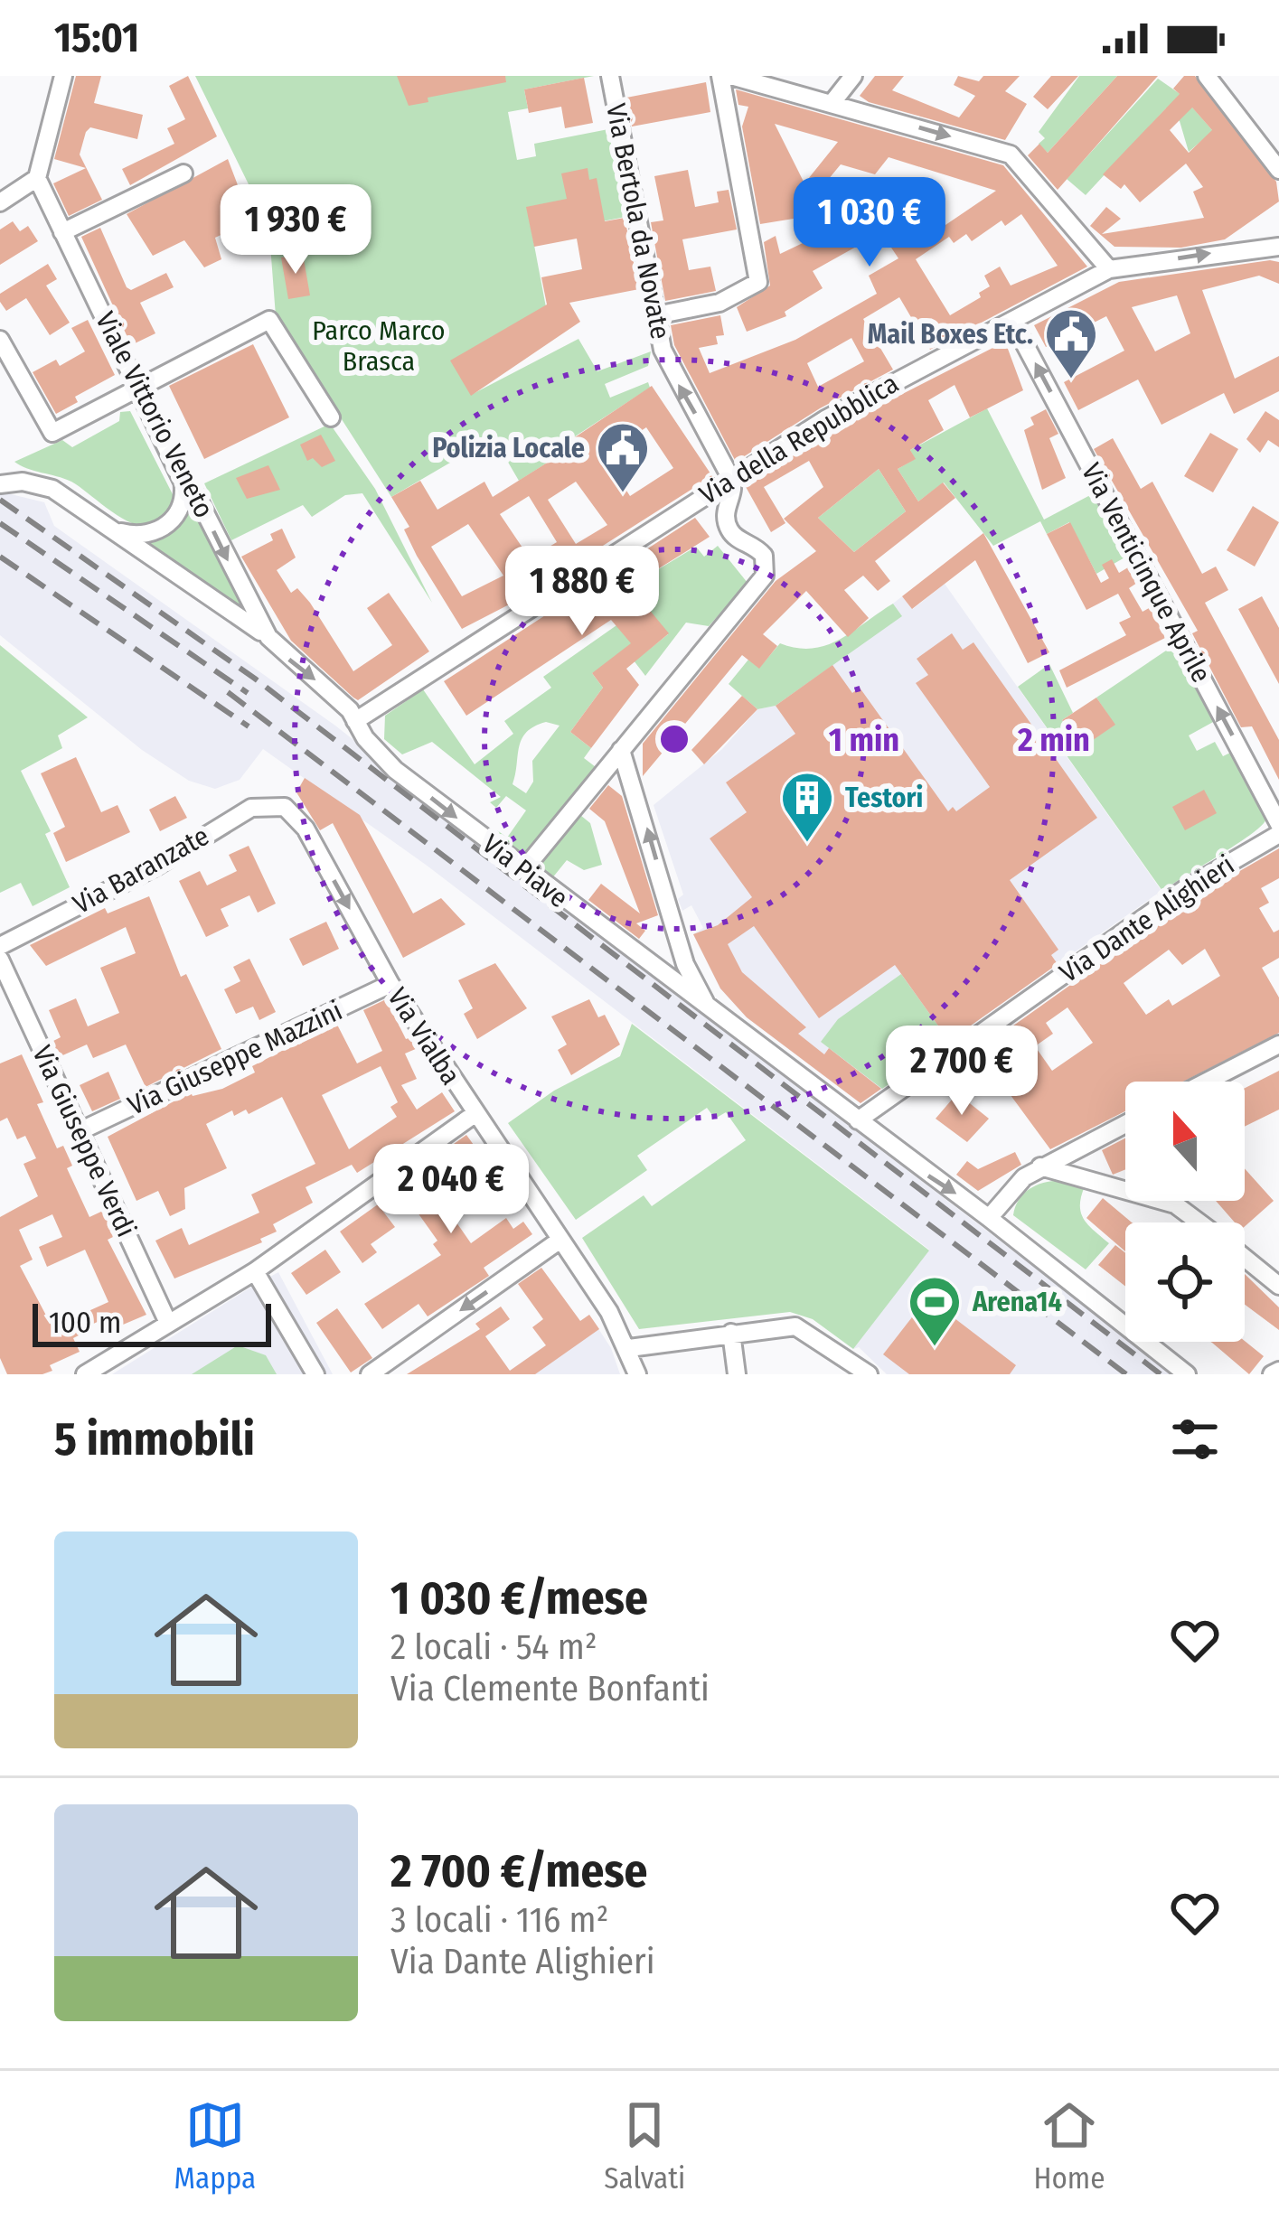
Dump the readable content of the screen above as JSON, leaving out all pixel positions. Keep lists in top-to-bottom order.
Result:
{
  "streets": {
    "street": [
      "Via Bertola da Novate",
      "Viale Vittorio Veneto",
      "Via della Repubblica",
      "Via Venticinque Aprile",
      "Via Baranzate",
      "Via Piave",
      "Via Dante Alighieri",
      "Via Vialba",
      "Via Giuseppe Mazzini",
      "Via Giuseppe Verdi"
    ]
  },
  "crossings": [
    ["Via Bertola da Novate", "Via della Repubblica"],
    ["Viale Vittorio Veneto", "Via della Repubblica"],
    ["Viale Vittorio Veneto", "Via Piave"],
    ["Via della Repubblica", "Via Venticinque Aprile"],
    ["Via della Repubblica", "Via Piave"],
    ["Via Baranzate", "Via Vialba"],
    ["Via Piave", "Via Dante Alighieri"],
    ["Via Vialba", "Via Giuseppe Mazzini"],
    ["Via Giuseppe Mazzini", "Via Giuseppe Verdi"]
  ],
  "one_way": ["Via Bertola da Novate", "Via Venticinque Aprile"],
  "parks": ["Parco Marco Brasca"],
  "places": {
    "public building": ["Mail Boxes Etc.", "Polizia Locale"],
    "building": ["Testori"],
    "sports": ["Arena14"]
  },
  "scale_bar": "100 m",
  "north": "top",
  "page": {
    "status": "15:01",
    "price": [
      "1 030 €",
      "1 930 €",
      "1 880 €",
      "2 700 €",
      "2 040 €"
    ],
    "scale": "100 m",
    "heading": "5 immobili",
    "list": [
      {
        "name": "1 030 €/mese",
        "note": "2 locali · 54 m² · Via Clemente Bonfanti"
      },
      {
        "name": "2 700 €/mese",
        "note": "3 locali · 116 m² · Via Dante Alighieri"
      }
    ],
    "tabs": ["Mappa", "Salvati", "Home"]
  },
  "rings": ["1 min", "2 min"]
}
